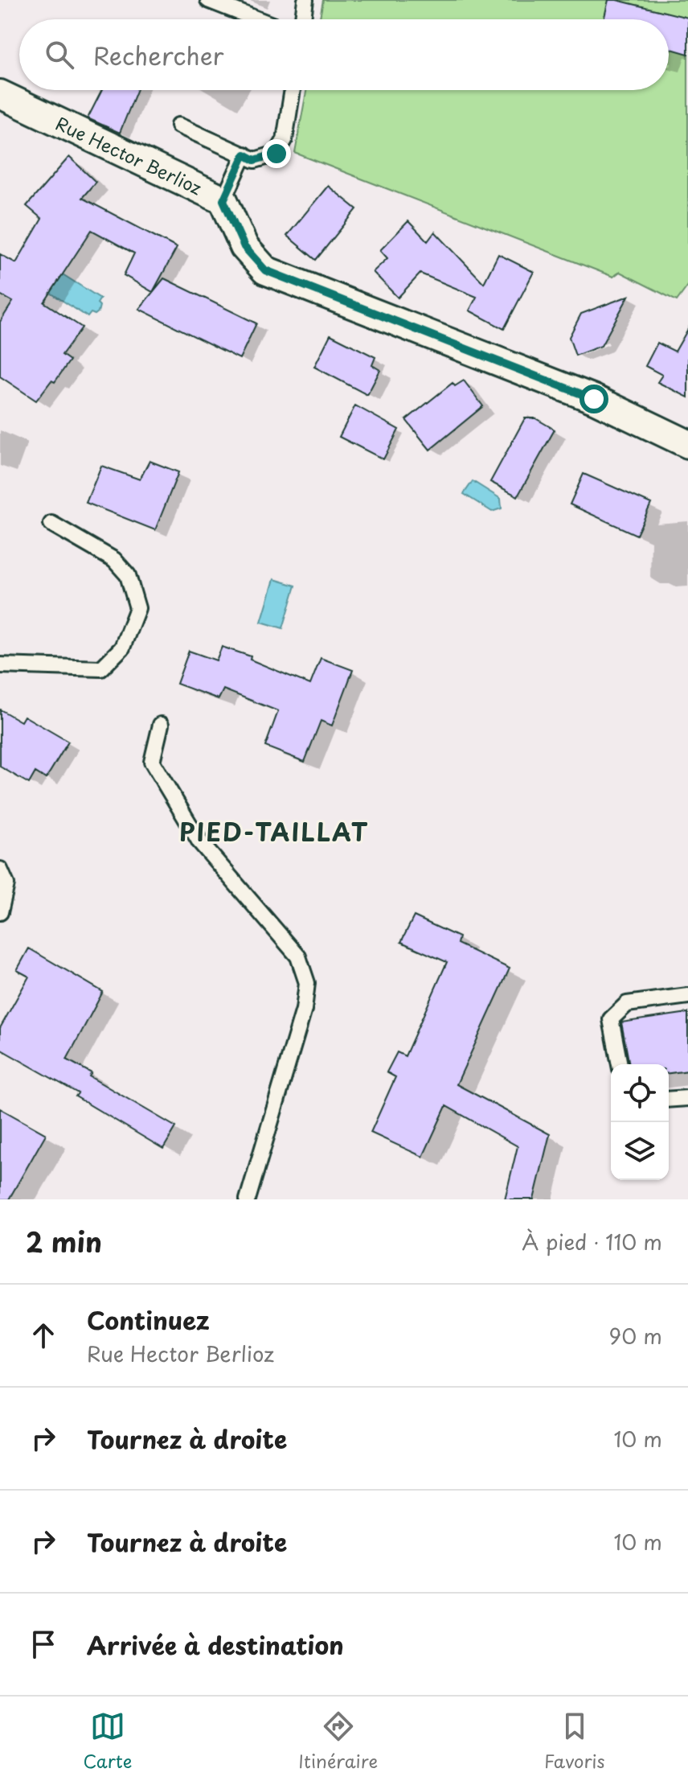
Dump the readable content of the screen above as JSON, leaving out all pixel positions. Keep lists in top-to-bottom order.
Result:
{
  "streets": {
    "street": ["Rue Hector Berlioz"]
  },
  "districts": ["PIED-TAILLAT"],
  "page": {
    "search": "Rechercher",
    "heading": ["2 min", "À pied · 110 m"],
    "list": [
      ["Continuez", "Rue Hector Berlioz", "90 m"],
      ["Tournez à droite", "10 m"],
      ["Tournez à droite", "10 m"],
      "Arrivée à destination"
    ],
    "nav": ["Carte", "Itinéraire", "Favoris"]
  }
}
